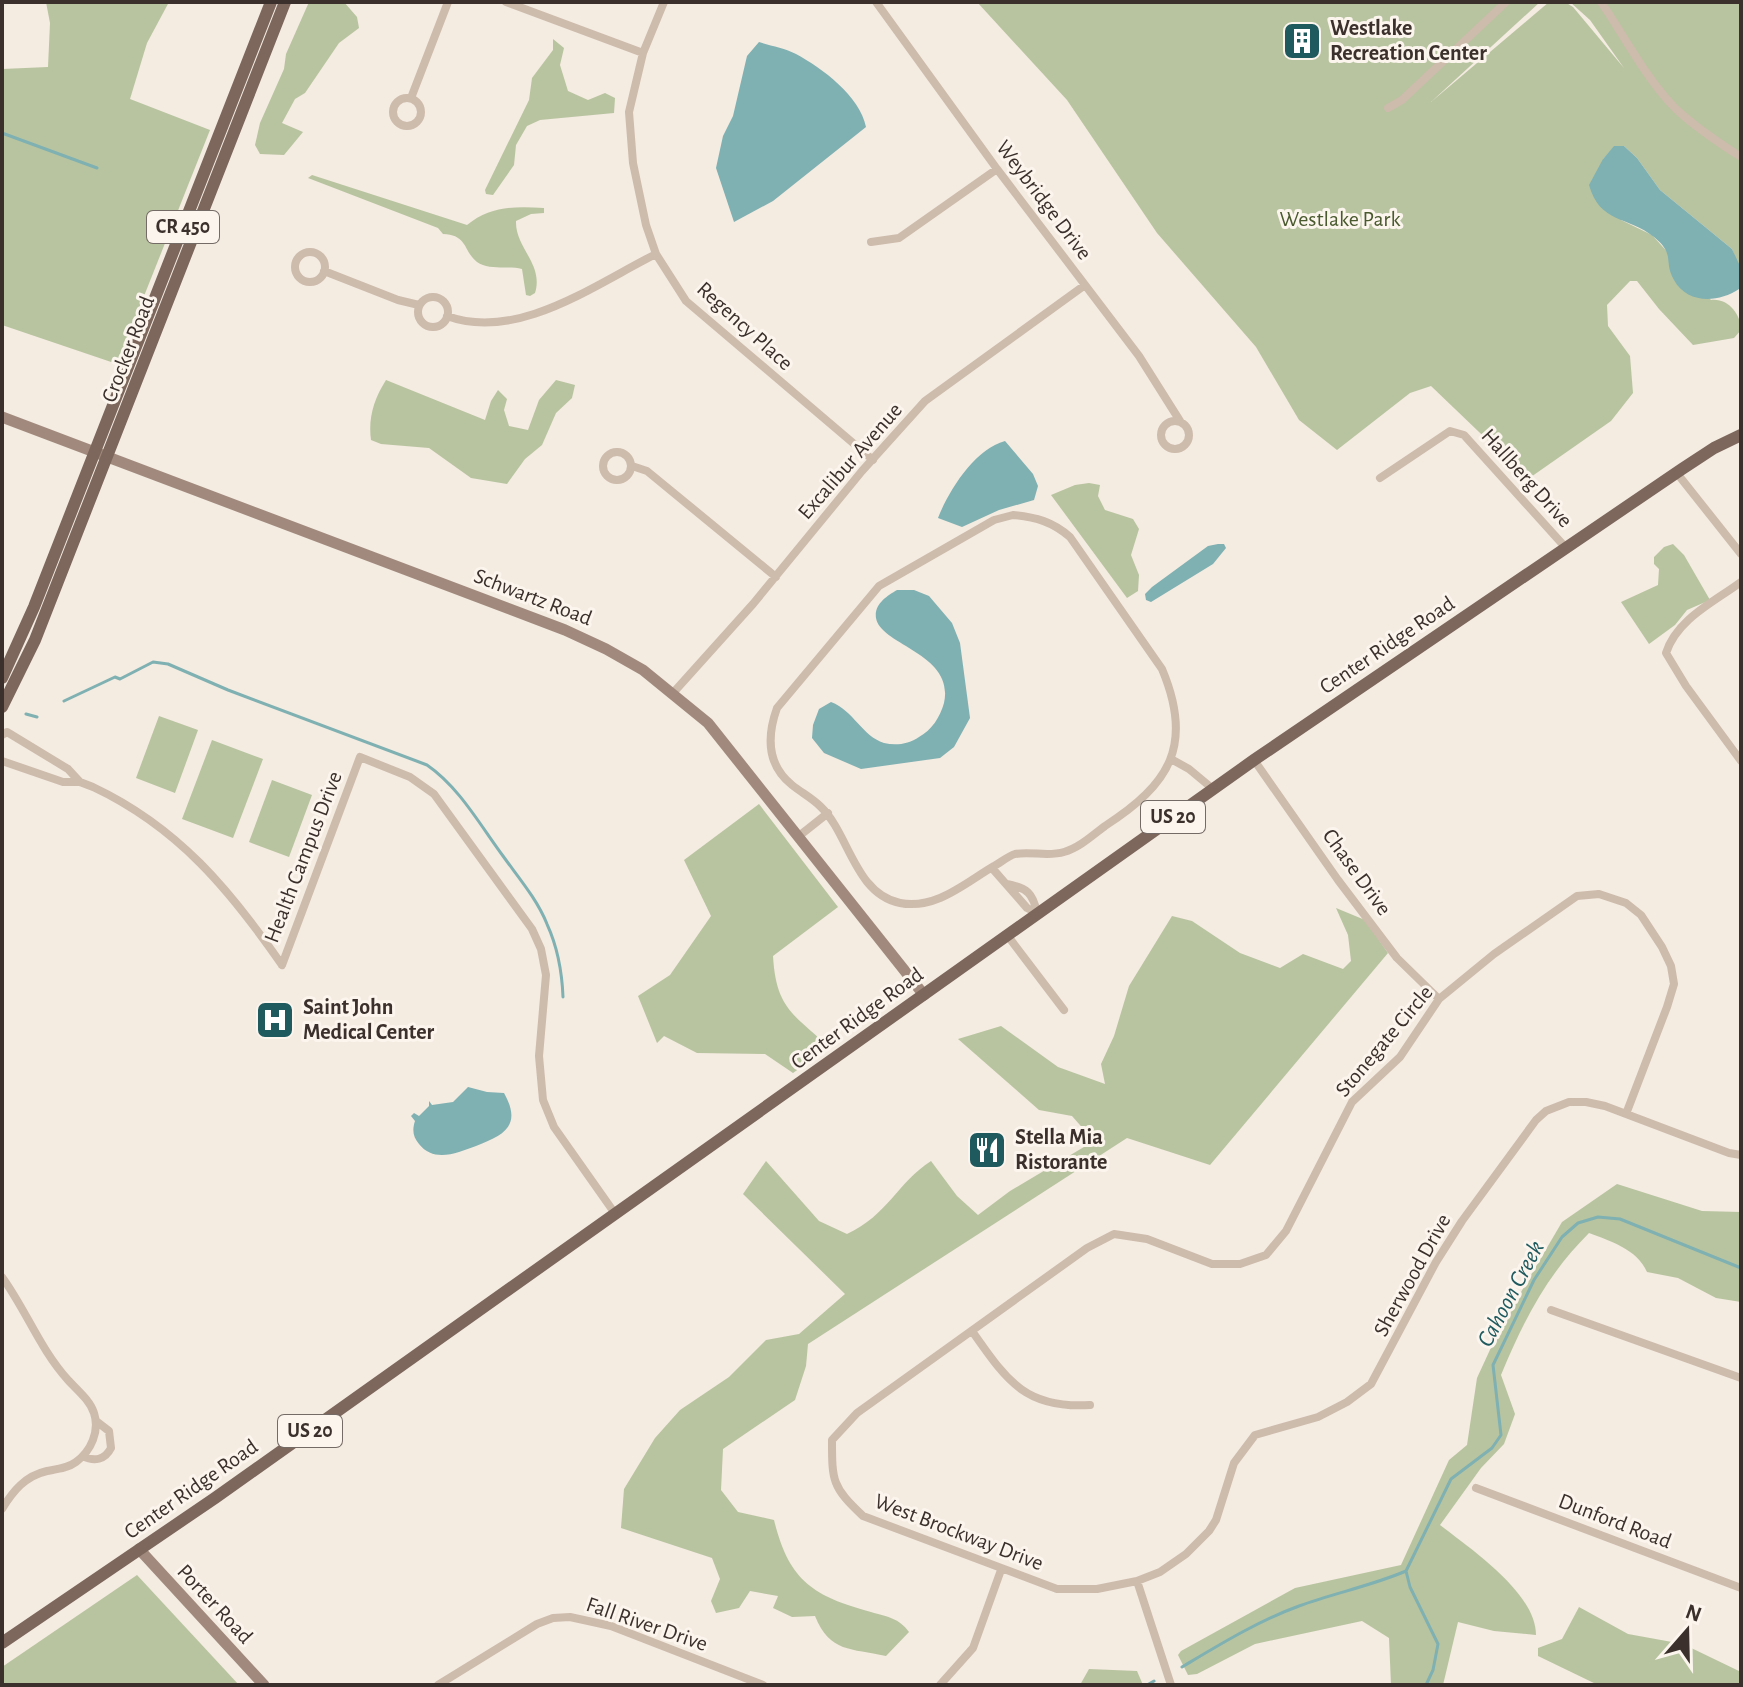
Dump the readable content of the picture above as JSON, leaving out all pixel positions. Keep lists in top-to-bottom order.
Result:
{
  "streets": {
    "main road": [
      "CR 450",
      "Crocker Road",
      "Center Ridge Road",
      "US 20"
    ],
    "street": [
      "Weybridge Drive",
      "Regency Place",
      "Excalibur Avenue",
      "Hallberg Drive",
      "Schwartz Road",
      "Health Campus Drive",
      "Chase Drive",
      "Stonegate Circle",
      "Sherwood Drive",
      "Dunford Road",
      "West Brockway Drive",
      "Porter Road",
      "Fall River Drive"
    ]
  },
  "crossings": [
    ["Weybridge Drive", "Excalibur Avenue"],
    ["Regency Place", "Excalibur Avenue"],
    ["Crocker Road", "Schwartz Road"],
    ["Excalibur Avenue", "Schwartz Road"],
    ["Hallberg Drive", "Center Ridge Road"],
    ["Schwartz Road", "Center Ridge Road"],
    ["Center Ridge Road", "Health Campus Drive"],
    ["Center Ridge Road", "Chase Drive"],
    ["Center Ridge Road", "Porter Road"],
    ["Chase Drive", "Stonegate Circle"],
    ["Stonegate Circle", "Sherwood Drive"],
    ["Stonegate Circle", "West Brockway Drive"],
    ["Sherwood Drive", "West Brockway Drive"]
  ],
  "water": ["Cahoon Creek"],
  "parks": ["Westlake Park"],
  "places": {
    "building": ["Westlake Recreation Center"],
    "hospital": ["Saint John Medical Center"],
    "restaurant": ["Stella Mia Ristorante"]
  },
  "north": "top"
}
